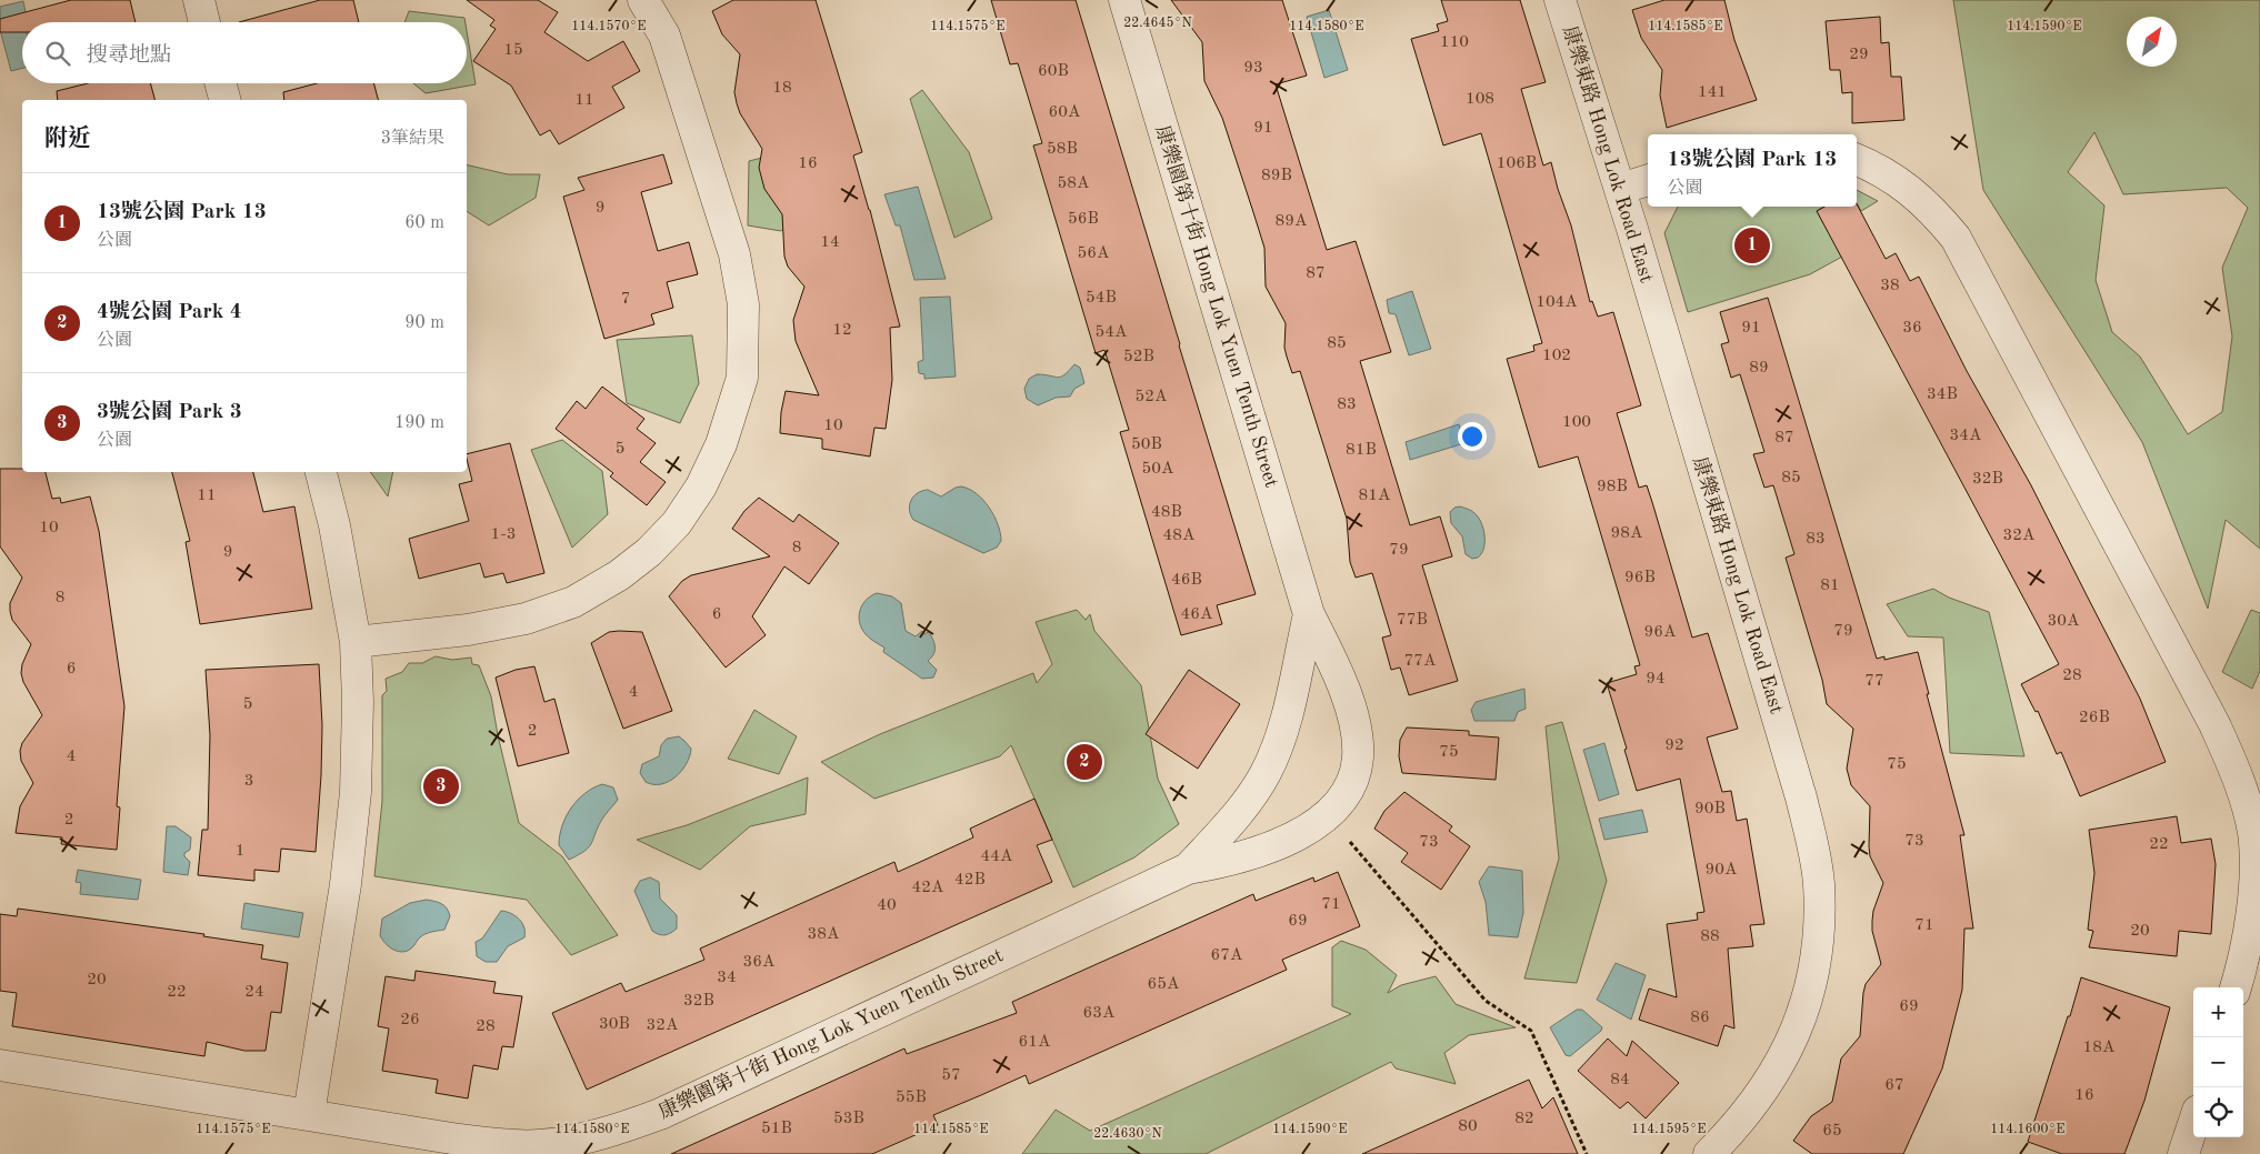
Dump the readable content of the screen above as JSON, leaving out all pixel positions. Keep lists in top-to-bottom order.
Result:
{
  "streets": {
    "street": ["康樂東路 Hong Lok Road East", "康樂園第十街 Hong Lok Yuen Tenth Street"]
  },
  "house_numbers": [
    "110",
    "15",
    "29",
    "93",
    "60B",
    "18",
    "141",
    "108",
    "11",
    "60A",
    "91",
    "58B",
    "16",
    "106B",
    "89B",
    "58A",
    "9",
    "56B",
    "89A",
    "14",
    "56A",
    "87",
    "38",
    "54B",
    "7",
    "104A",
    "91",
    "36",
    "12",
    "54A",
    "85",
    "102",
    "52B",
    "89",
    "34B",
    "52A",
    "83",
    "100",
    "10",
    "34A",
    "87",
    "50B",
    "5",
    "81B",
    "50A",
    "85",
    "32B",
    "98B",
    "11",
    "81A",
    "48B",
    "10",
    "98A",
    "1-3",
    "48A",
    "32A",
    "83",
    "8",
    "79",
    "9",
    "96B",
    "46B",
    "81",
    "8",
    "6",
    "46A",
    "77B",
    "30A",
    "79",
    "96A",
    "77A",
    "6",
    "28",
    "94",
    "77",
    "4",
    "5",
    "26B",
    "2",
    "92",
    "75",
    "4",
    "75",
    "3",
    "90B",
    "2",
    "73",
    "73",
    "22",
    "1",
    "44A",
    "90A",
    "42B",
    "42A",
    "71",
    "40",
    "69",
    "71",
    "20",
    "38A",
    "88",
    "67A",
    "36A",
    "34",
    "20",
    "65A",
    "22",
    "24",
    "32B",
    "69",
    "63A",
    "86",
    "26",
    "30B",
    "32A",
    "28",
    "61A",
    "18A",
    "57",
    "84",
    "67",
    "16",
    "55B",
    "53B",
    "82",
    "80",
    "51B",
    "65"
  ],
  "north": "top right",
  "page": {
    "search": "搜尋地點",
    "heading": ["附近", "3筆結果"],
    "popup": ["13號公園 Park 13", "公園"],
    "list": [
      {
        "mark": "1",
        "name": "13號公園 Park 13",
        "note": "公園",
        "value": "60 m"
      },
      {
        "mark": "2",
        "name": "4號公園 Park 4",
        "note": "公園",
        "value": "90 m"
      },
      {
        "mark": "3",
        "name": "3號公園 Park 3",
        "note": "公園",
        "value": "190 m"
      }
    ],
    "pins": ["1", "2", "3"],
    "map_buttons": ["+", "−"]
  },
  "coordinates": [
    "22.4645°N",
    "114.1570°E",
    "114.1585°E",
    "114.1575°E",
    "114.1580°E",
    "114.1590°E",
    "114.1595°E",
    "114.1600°E",
    "22.4630°N"
  ]
}
